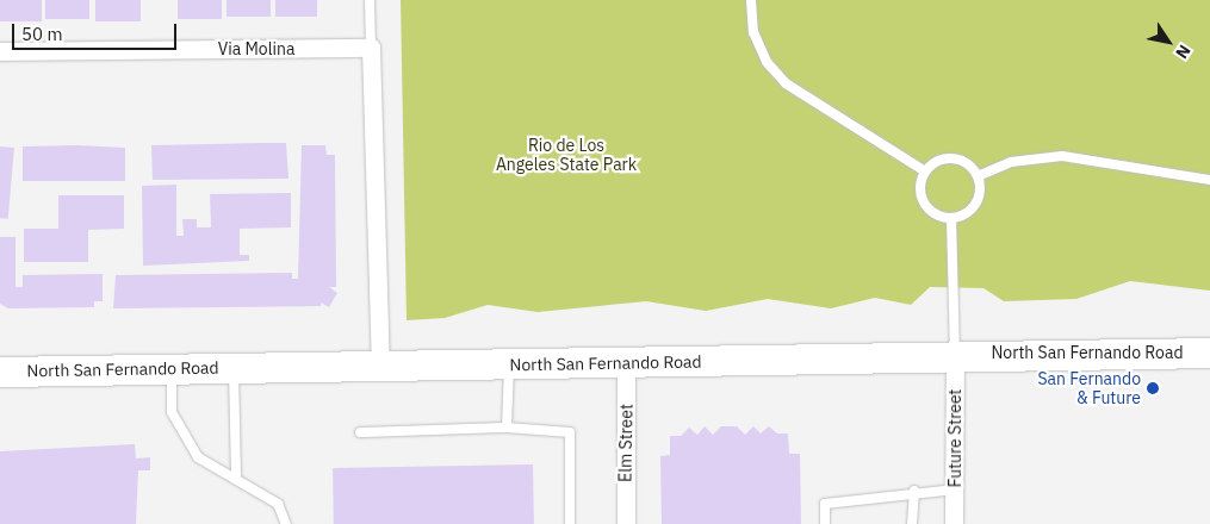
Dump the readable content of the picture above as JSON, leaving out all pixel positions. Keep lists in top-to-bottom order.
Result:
{
  "streets": {
    "main road": ["North San Fernando Road"],
    "street": ["Via Molina", "Future Street", "Elm Street"]
  },
  "crossings": [
    ["North San Fernando Road", "Future Street"],
    ["North San Fernando Road", "Elm Street"]
  ],
  "parks": ["Rio de Los Angeles State Park"],
  "places": ["San Fernando & Future"],
  "scale_bar": "50 m",
  "north": "bottom right"
}
